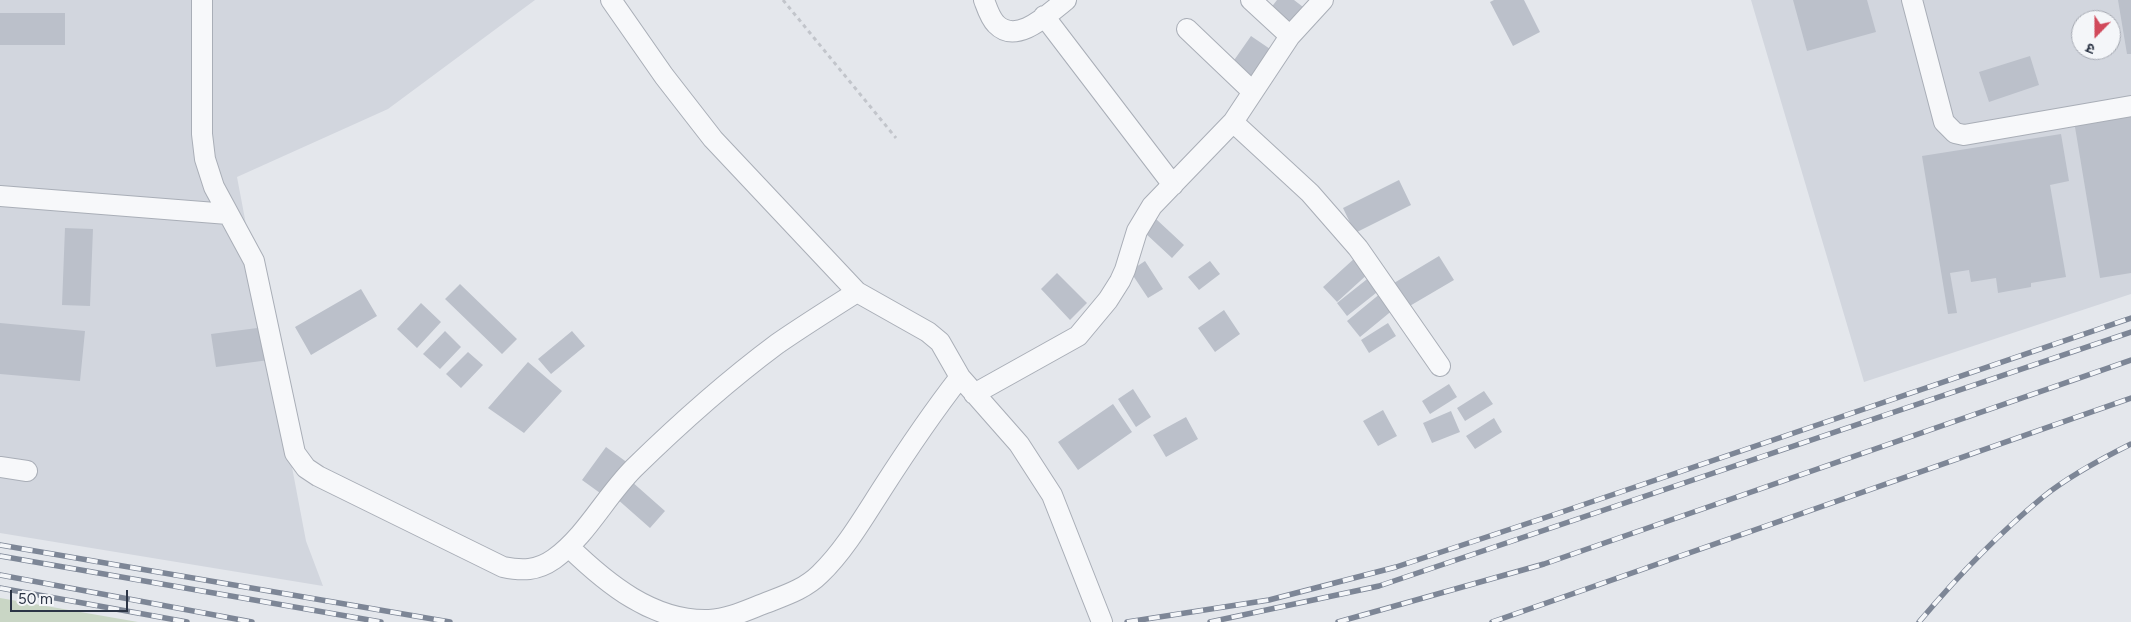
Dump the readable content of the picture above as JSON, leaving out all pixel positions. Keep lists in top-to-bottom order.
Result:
{
  "scale_bar": "50 m",
  "north": "bottom"
}
